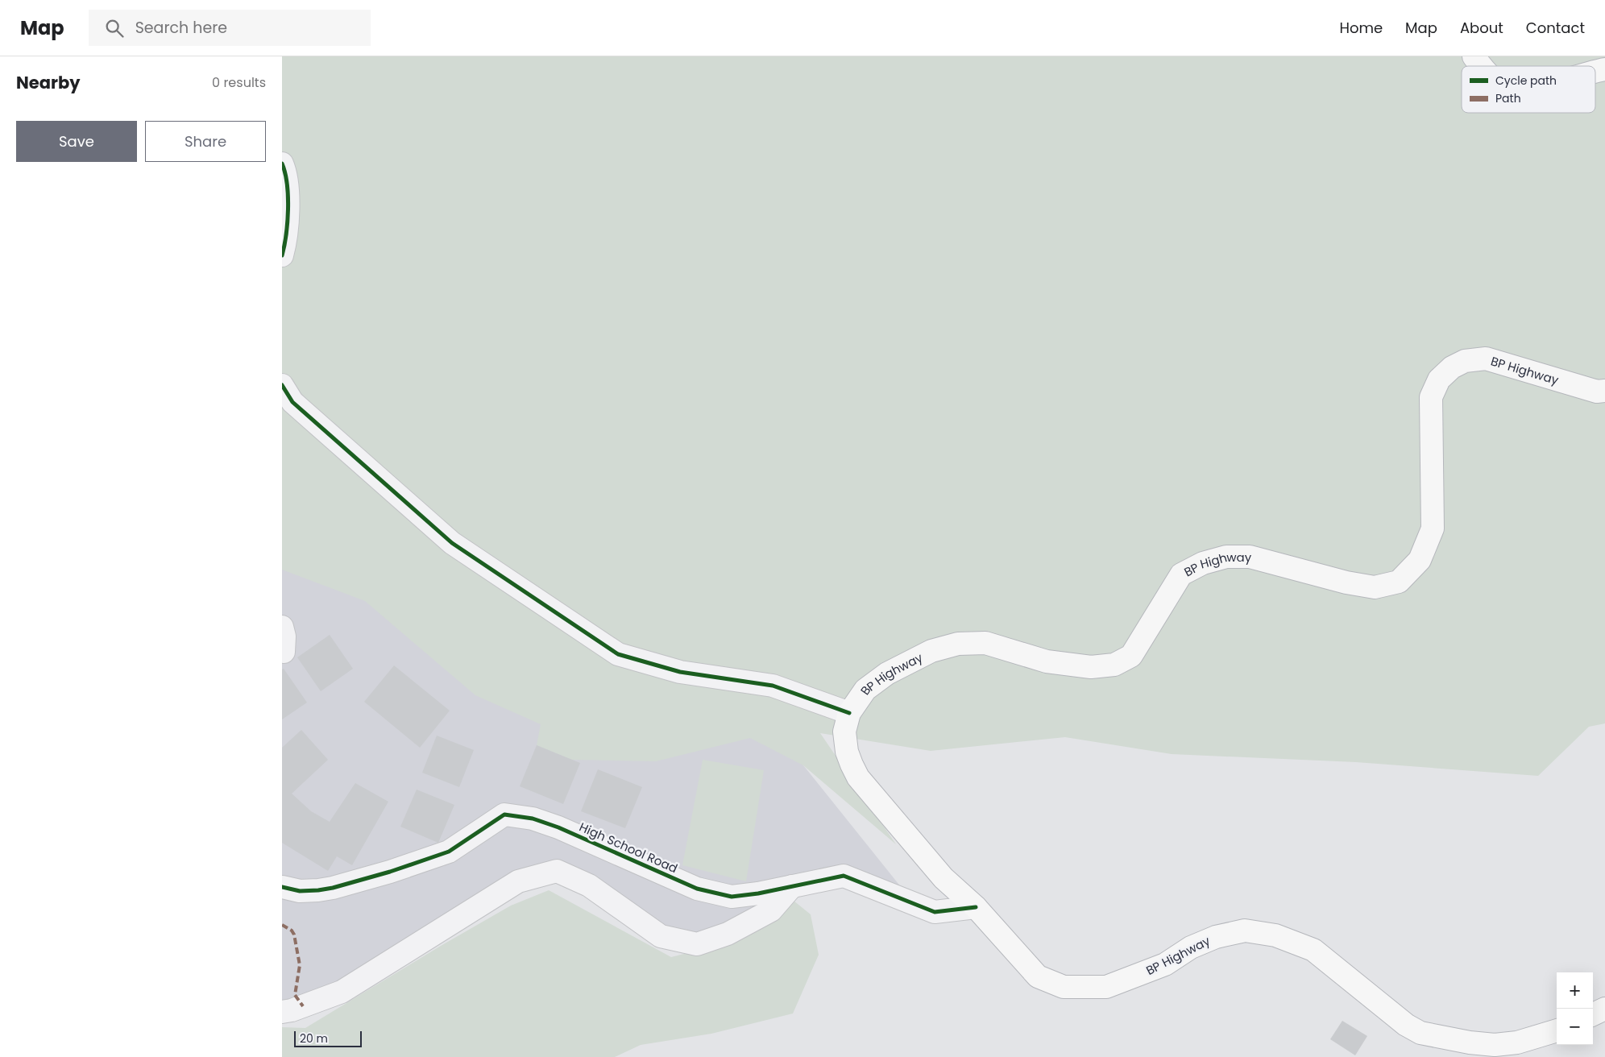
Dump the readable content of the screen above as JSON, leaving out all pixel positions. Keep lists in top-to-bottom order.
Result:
{
  "streets": {
    "highway": ["BP Highway"],
    "street": ["High School Road"]
  },
  "crossings": [
    ["BP Highway", "High School Road"]
  ],
  "legend": ["Cycle path", "Path"],
  "scale_bar": "20 m",
  "page": {
    "header": "Map",
    "search": "Search here",
    "nav": [
      "Home",
      "Map",
      "About",
      "Contact"
    ],
    "heading": ["Nearby", "0 results"],
    "buttons": ["Save", "Share"],
    "map_buttons": ["+", "−"],
    "scale": "20 m"
  }
}
